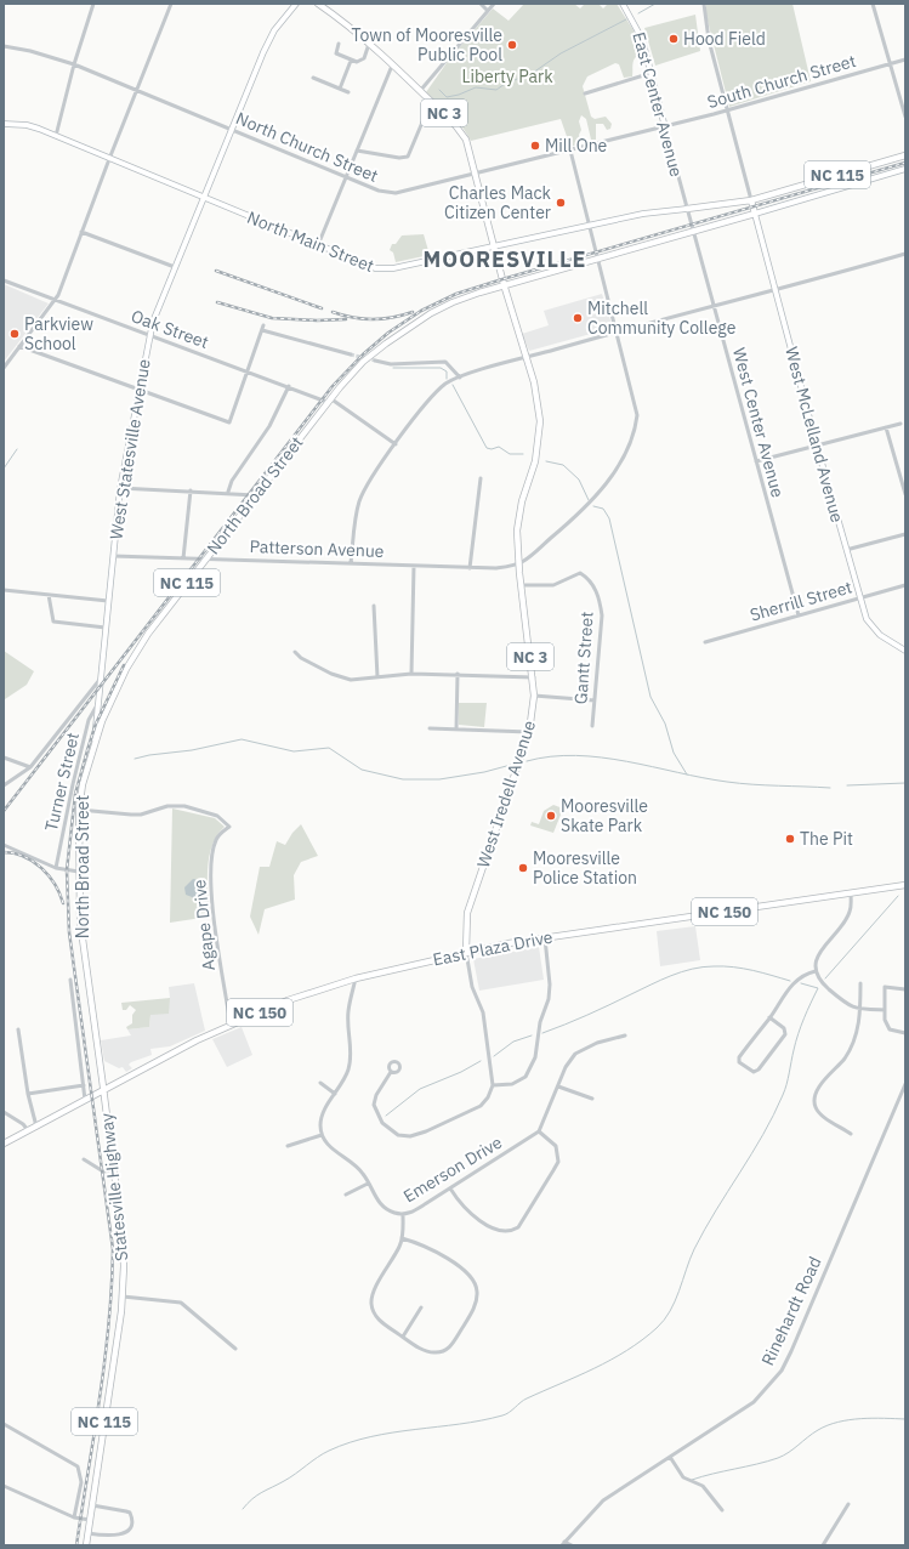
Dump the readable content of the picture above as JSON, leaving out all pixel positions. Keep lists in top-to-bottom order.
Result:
{
  "streets": {
    "main road": [
      "NC 3",
      "NC 115",
      "West McLelland Avenue",
      "North Broad Street",
      "West Iredell Avenue",
      "NC 150",
      "East Plaza Drive",
      "Statesville Highway"
    ],
    "street": [
      "South Church Street",
      "East Center Avenue",
      "North Church Street",
      "North Main Street",
      "Oak Street",
      "West Center Avenue",
      "West Statesville Avenue",
      "Patterson Avenue",
      "Sherrill Street",
      "Gantt Street",
      "Turner Street",
      "Agape Drive",
      "Emerson Drive",
      "Rinehardt Road"
    ]
  },
  "crossings": [
    ["South Church Street", "East Center Avenue"],
    ["South Church Street", "North Church Street"],
    ["East Center Avenue", "North Church Street"],
    ["East Center Avenue", "NC 115"],
    ["East Center Avenue", "North Main Street"],
    ["East Center Avenue", "West Center Avenue"],
    ["NC 3", "North Church Street"],
    ["NC 3", "North Main Street"],
    ["NC 3", "West Iredell Avenue"],
    ["North Church Street", "West Statesville Avenue"],
    ["NC 115", "North Main Street"],
    ["NC 115", "West Center Avenue"],
    ["NC 115", "West McLelland Avenue"],
    ["NC 115", "North Broad Street"],
    ["North Main Street", "West Center Avenue"],
    ["North Main Street", "West Statesville Avenue"],
    ["North Main Street", "West Iredell Avenue"],
    ["Oak Street", "West Statesville Avenue"],
    ["Oak Street", "North Broad Street"],
    ["West Center Avenue", "North Broad Street"],
    ["West Center Avenue", "Sherrill Street"],
    ["West McLelland Avenue", "Sherrill Street"],
    ["West Statesville Avenue", "North Broad Street"],
    ["West Statesville Avenue", "Patterson Avenue"],
    ["West Statesville Avenue", "Turner Street"],
    ["North Broad Street", "Patterson Avenue"],
    ["North Broad Street", "West Iredell Avenue"],
    ["North Broad Street", "NC 150"],
    ["North Broad Street", "Agape Drive"],
    ["North Broad Street", "East Plaza Drive"],
    ["North Broad Street", "Statesville Highway"],
    ["Patterson Avenue", "West Iredell Avenue"],
    ["Gantt Street", "West Iredell Avenue"],
    ["West Iredell Avenue", "East Plaza Drive"],
    ["NC 150", "East Plaza Drive"],
    ["NC 150", "Statesville Highway"],
    ["Agape Drive", "East Plaza Drive"],
    ["East Plaza Drive", "Statesville Highway"]
  ],
  "districts": ["MOORESVILLE"],
  "parks": ["Liberty Park"],
  "places": [
    "Hood Field",
    "Town of Mooresville Public Pool",
    "Mill One",
    "Charles Mack Citizen Center",
    "Mitchell Community College",
    "Parkview School",
    "Mooresville Skate Park",
    "The Pit",
    "Mooresville Police Station"
  ]
}
